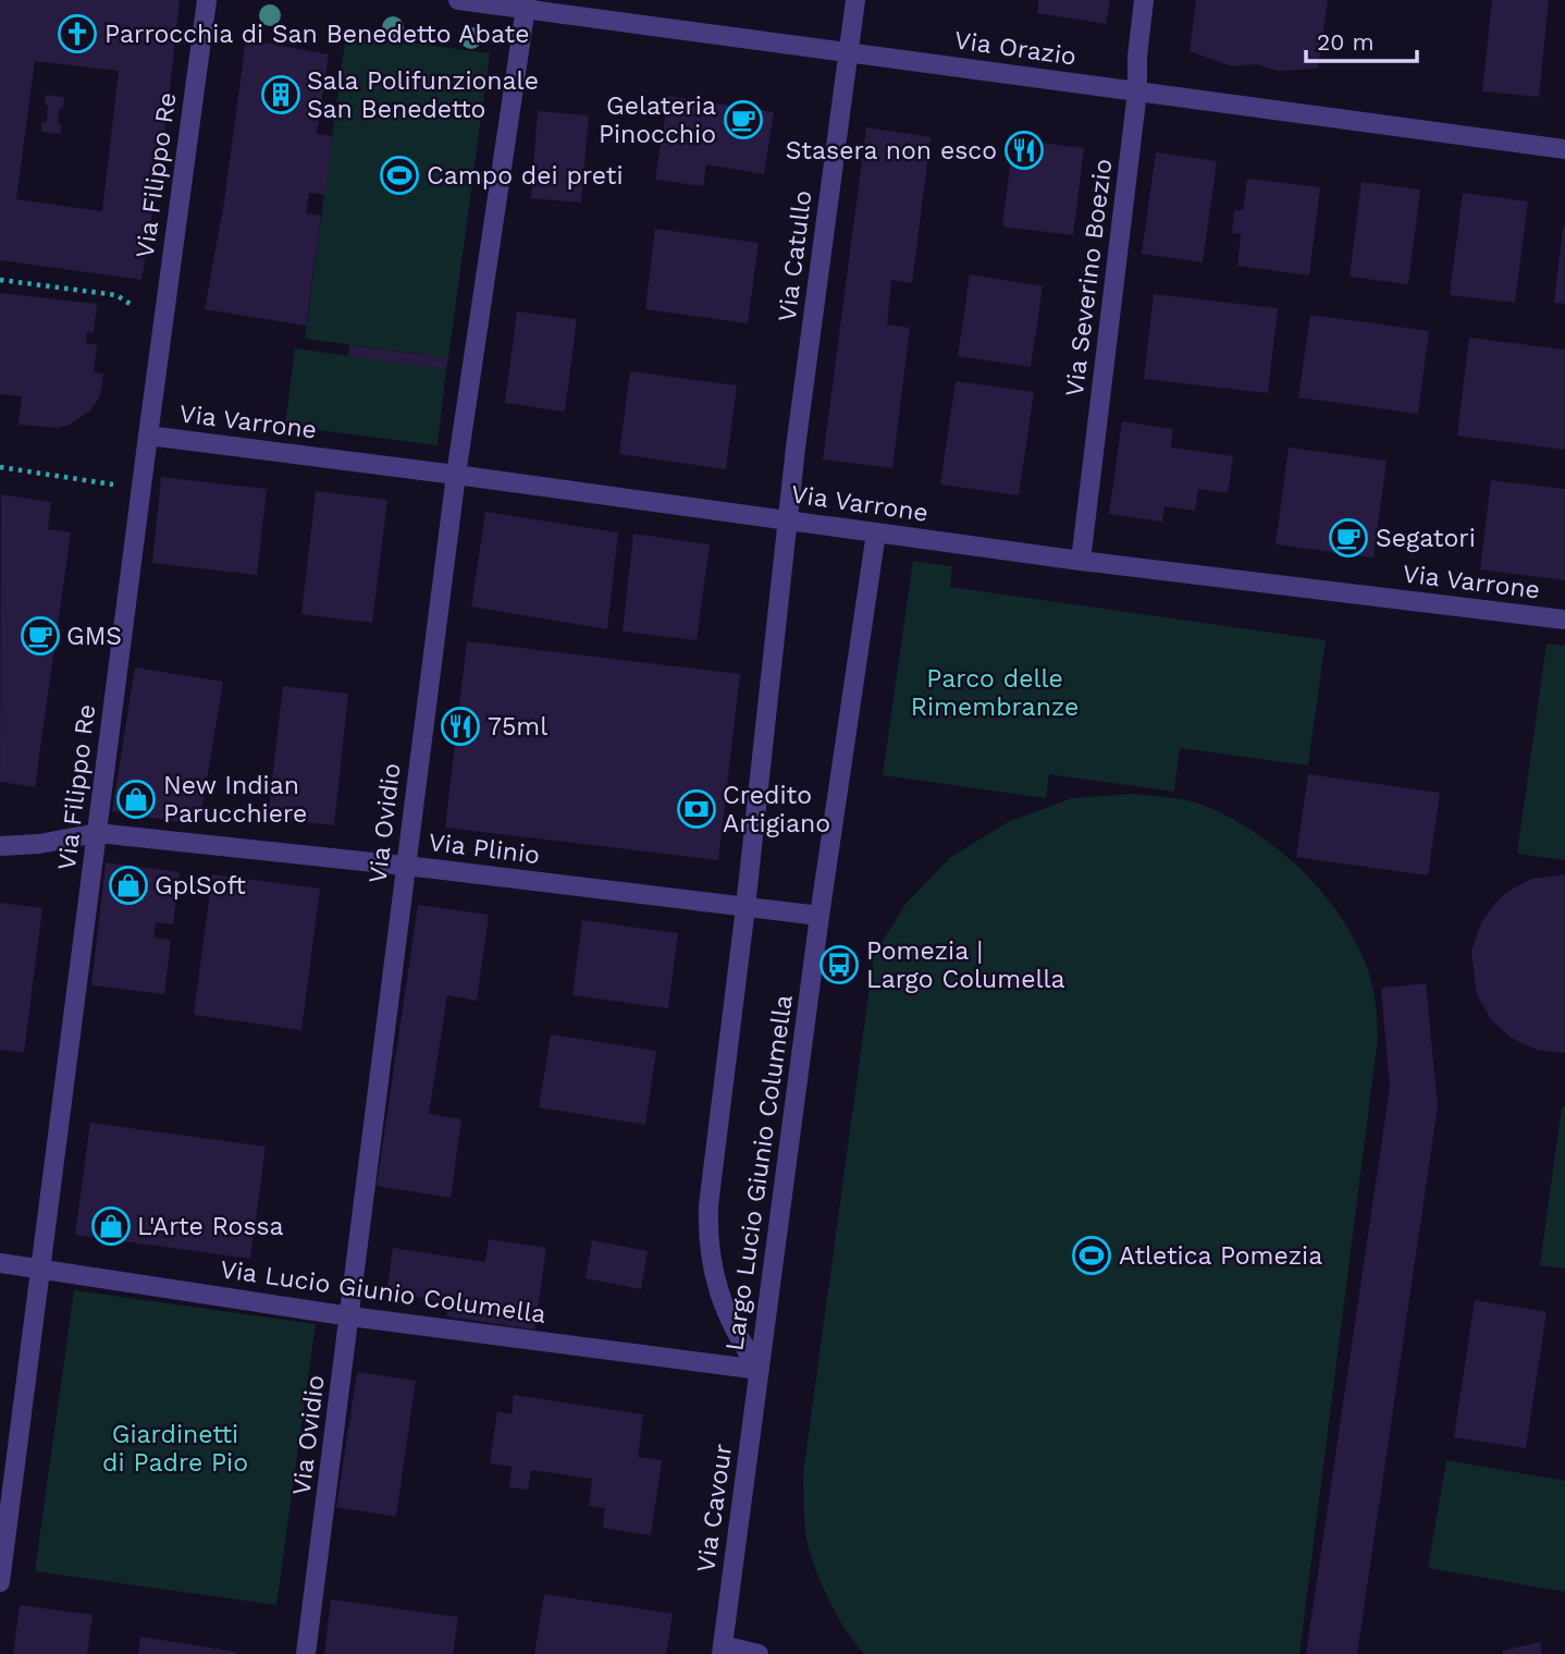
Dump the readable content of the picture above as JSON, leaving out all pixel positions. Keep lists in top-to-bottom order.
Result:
{
  "streets": {
    "street": [
      "Via Orazio",
      "Via Filippo Re",
      "Via Catullo",
      "Via Severino Boezio",
      "Via Varrone",
      "Via Ovidio",
      "Via Plinio",
      "Largo Lucio Giunio Columella",
      "Via Lucio Giunio Columella",
      "Via Cavour"
    ]
  },
  "crossings": [
    ["Via Orazio", "Via Catullo"],
    ["Via Orazio", "Via Severino Boezio"],
    ["Via Orazio", "Via Ovidio"],
    ["Via Filippo Re", "Via Varrone"],
    ["Via Filippo Re", "Via Plinio"],
    ["Via Filippo Re", "Via Lucio Giunio Columella"],
    ["Via Catullo", "Via Varrone"],
    ["Via Catullo", "Largo Lucio Giunio Columella"],
    ["Via Severino Boezio", "Via Varrone"],
    ["Via Varrone", "Via Ovidio"],
    ["Via Varrone", "Largo Lucio Giunio Columella"],
    ["Via Ovidio", "Via Plinio"],
    ["Via Ovidio", "Via Lucio Giunio Columella"],
    ["Via Plinio", "Largo Lucio Giunio Columella"],
    ["Largo Lucio Giunio Columella", "Via Lucio Giunio Columella"],
    ["Largo Lucio Giunio Columella", "Via Cavour"],
    ["Via Lucio Giunio Columella", "Via Cavour"]
  ],
  "parks": ["Parco delle Rimembranze", "Giardinetti di Padre Pio"],
  "places": {
    "church": ["Parrocchia di San Benedetto Abate"],
    "building": ["Sala Polifunzionale San Benedetto"],
    "cafe": ["Gelateria Pinocchio", "Segatori", "GMS"],
    "restaurant": ["Stasera non esco", "75ml"],
    "sports": ["Campo dei preti", "Atletica Pomezia"],
    "shop": ["New Indian Parucchiere", "GplSoft", "L'Arte Rossa"],
    "bank": ["Credito Artigiano"],
    "bus stop": ["Pomezia | Largo Columella"]
  },
  "scale_bar": "20 m"
}
